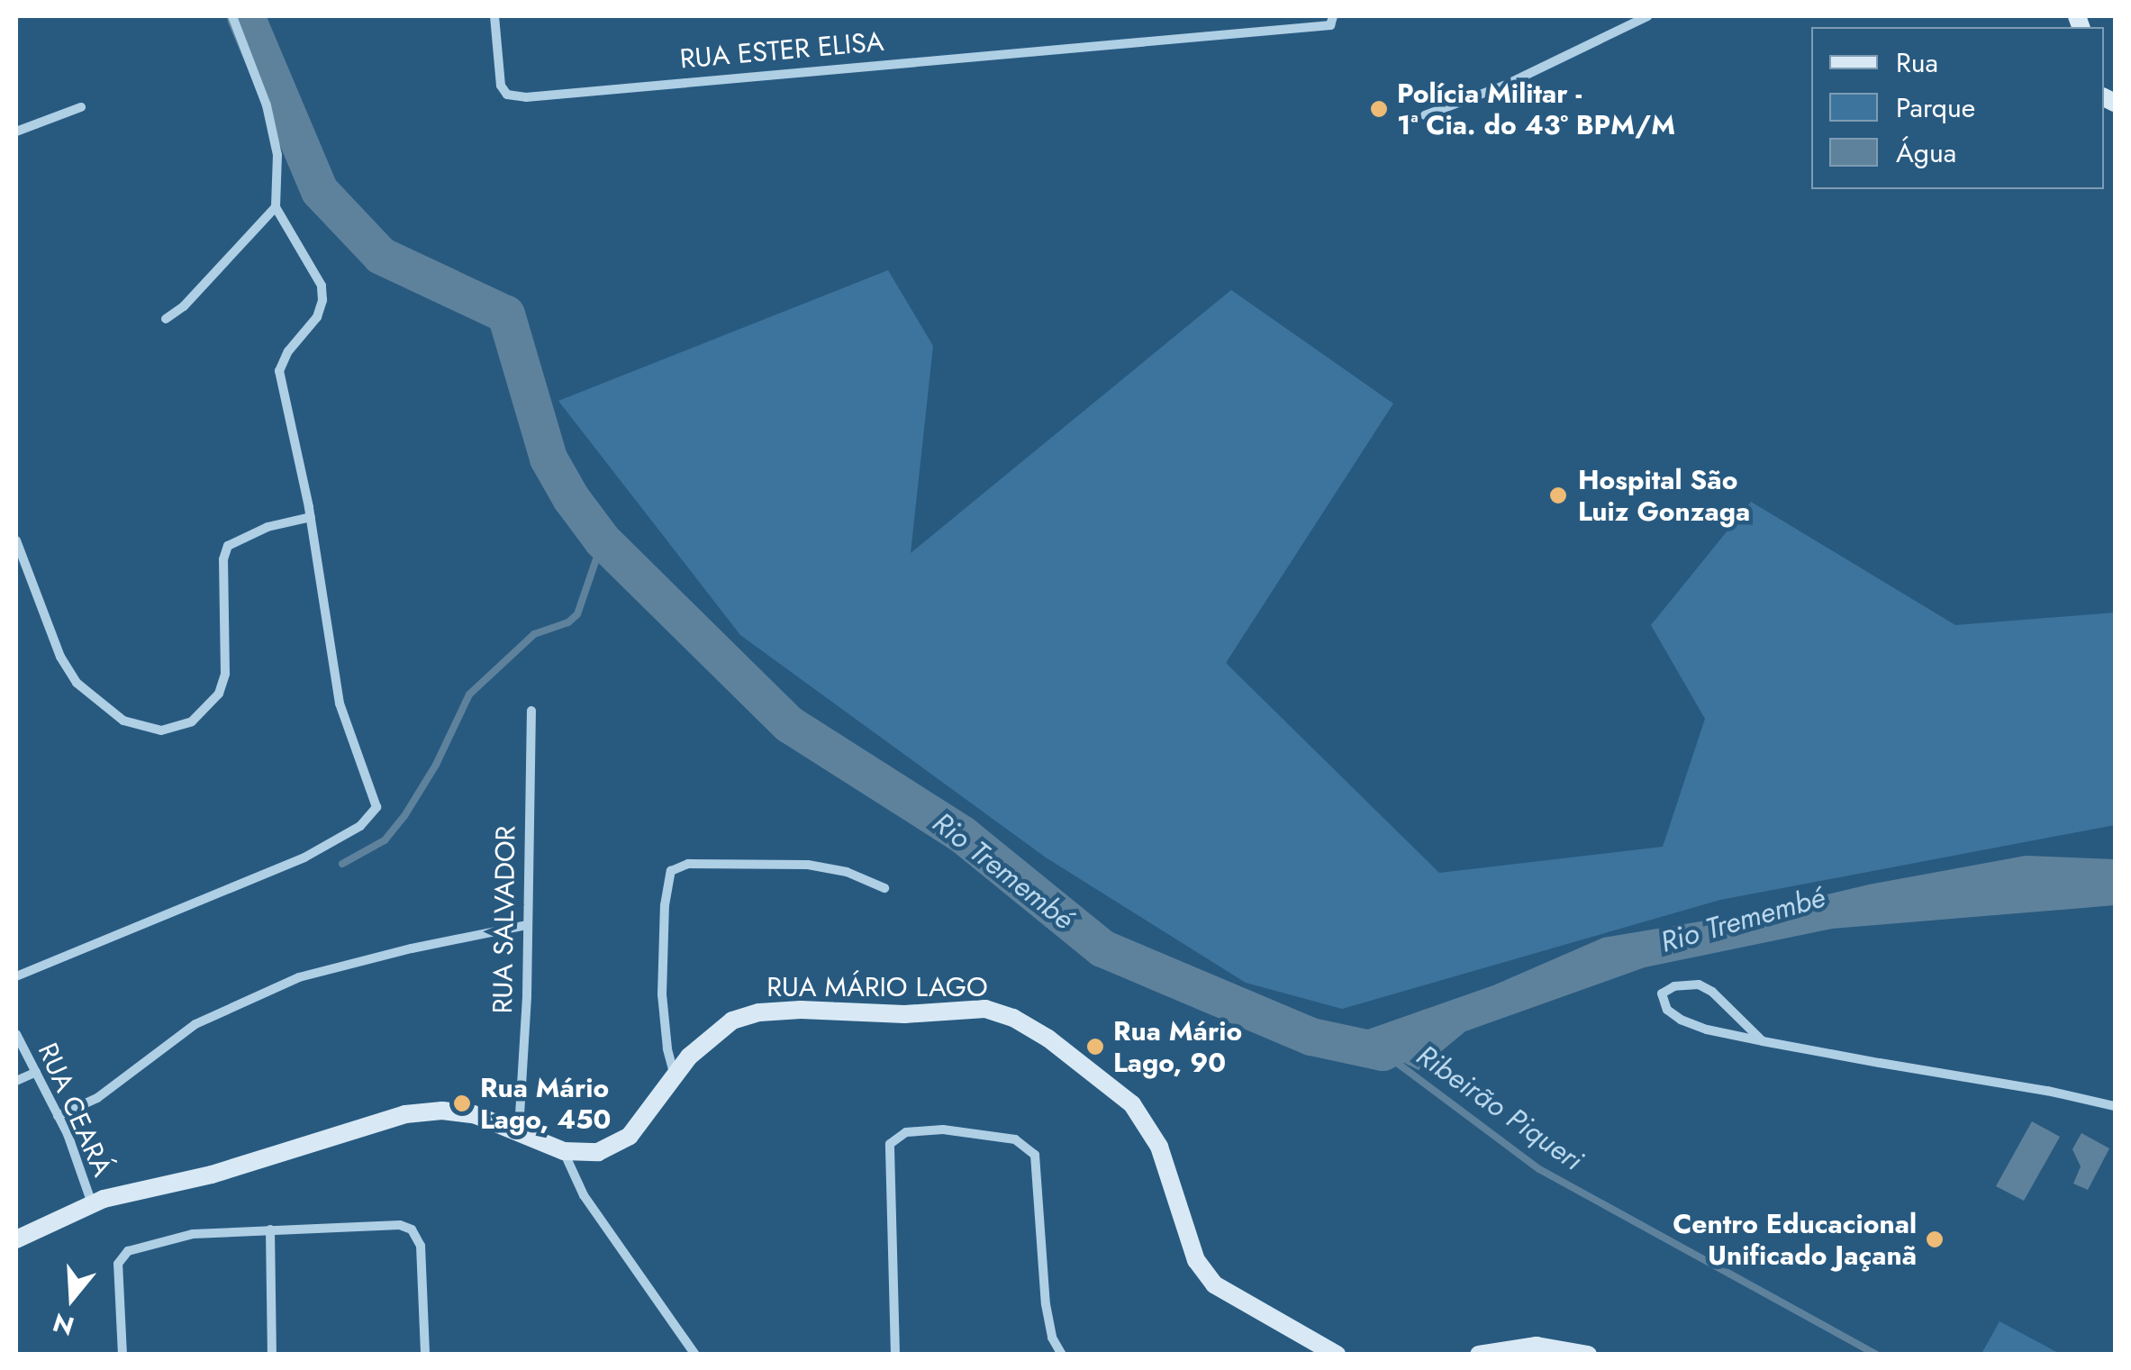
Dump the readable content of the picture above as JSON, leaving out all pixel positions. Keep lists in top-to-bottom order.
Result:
{
  "streets": {
    "street": [
      "RUA ESTER ELISA",
      "RUA SALVADOR",
      "RUA MÁRIO LAGO",
      "RUA CEARÁ"
    ]
  },
  "water": ["Rio Tremembé", "Ribeirão Piqueri"],
  "places": [
    "Polícia Militar - 1ª Cia. do 43º BPM/M",
    "Hospital São Luiz Gonzaga",
    "Rua Mário Lago, 90",
    "Rua Mário Lago, 450",
    "Centro Educacional Unificado Jaçanã"
  ],
  "legend": ["Rua", "Parque", "Água"],
  "north": "bottom"
}
